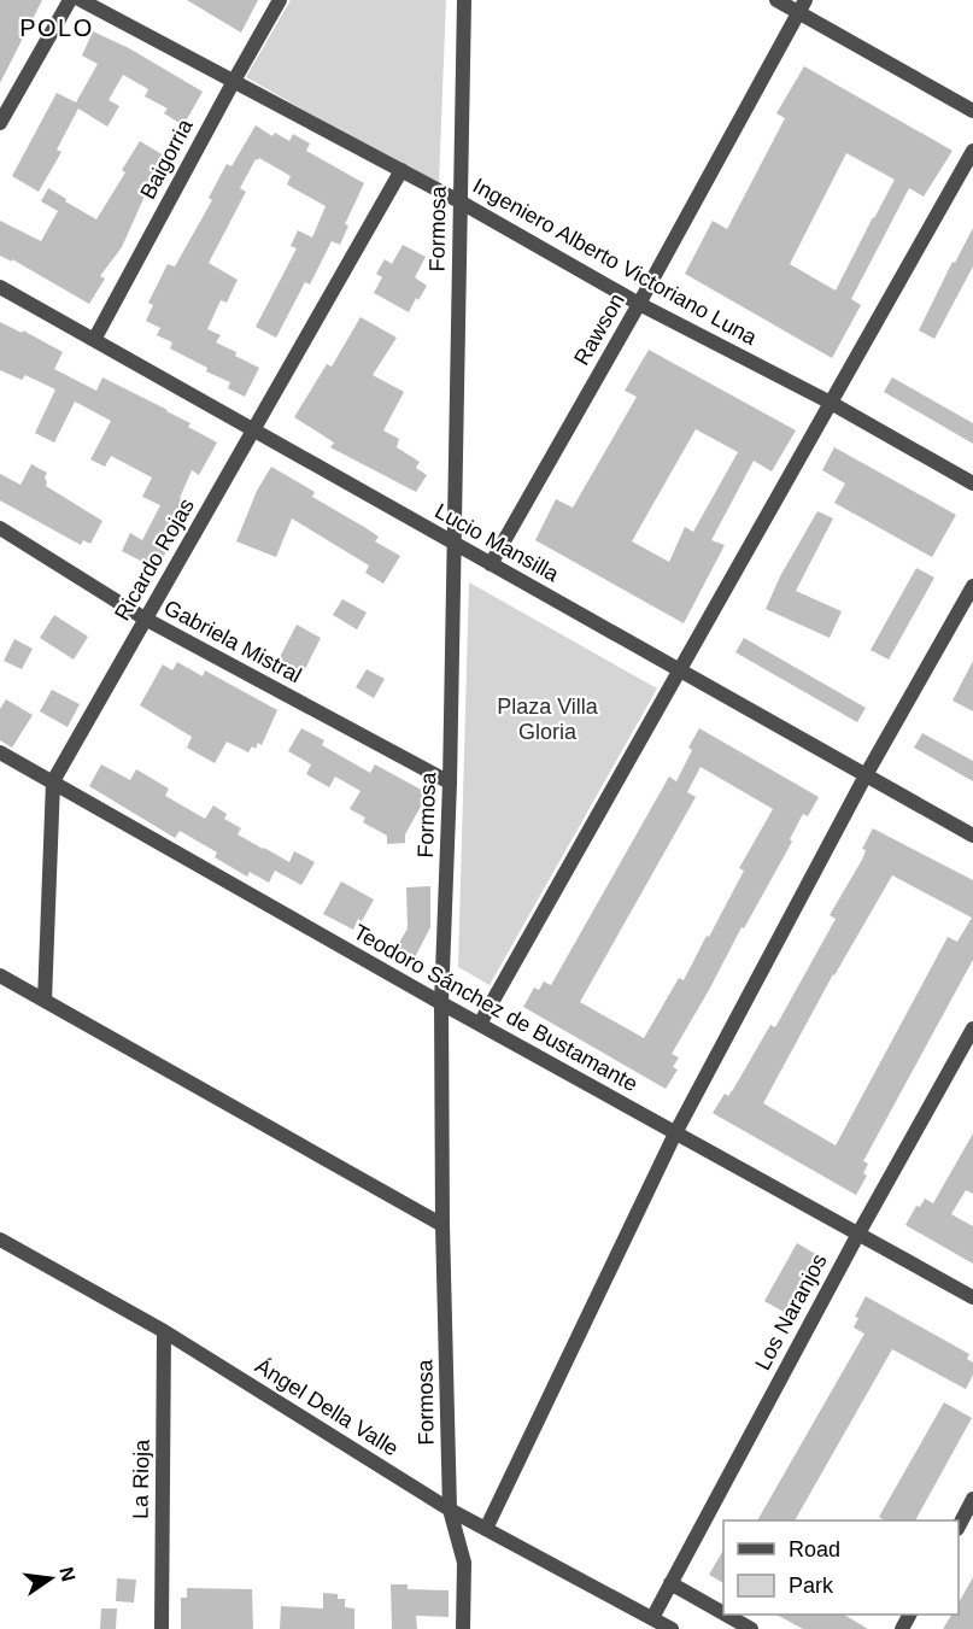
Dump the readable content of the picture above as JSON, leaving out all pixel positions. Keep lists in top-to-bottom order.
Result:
{
  "streets": {
    "street": [
      "Baigorria",
      "Formosa",
      "Ingeniero Alberto Victoriano Luna",
      "Rawson",
      "Lucio Mansilla",
      "Ricardo Rojas",
      "Gabriela Mistral",
      "Teodoro Sánchez de Bustamante",
      "Los Naranjos",
      "Ángel Della Valle",
      "La Rioja"
    ]
  },
  "crossings": [
    ["Baigorria", "Ingeniero Alberto Victoriano Luna"],
    ["Baigorria", "Lucio Mansilla"],
    ["Formosa", "Ingeniero Alberto Victoriano Luna"],
    ["Formosa", "Lucio Mansilla"],
    ["Formosa", "Gabriela Mistral"],
    ["Formosa", "Teodoro Sánchez de Bustamante"],
    ["Formosa", "Ángel Della Valle"],
    ["Ingeniero Alberto Victoriano Luna", "Rawson"],
    ["Ingeniero Alberto Victoriano Luna", "Ricardo Rojas"],
    ["Rawson", "Lucio Mansilla"],
    ["Lucio Mansilla", "Ricardo Rojas"],
    ["Ricardo Rojas", "Gabriela Mistral"],
    ["Ricardo Rojas", "Teodoro Sánchez de Bustamante"],
    ["Teodoro Sánchez de Bustamante", "Los Naranjos"],
    ["Los Naranjos", "Ángel Della Valle"],
    ["Ángel Della Valle", "La Rioja"]
  ],
  "districts": ["POLO"],
  "parks": ["Plaza Villa Gloria"],
  "legend": ["Road", "Park"],
  "north": "right"
}
